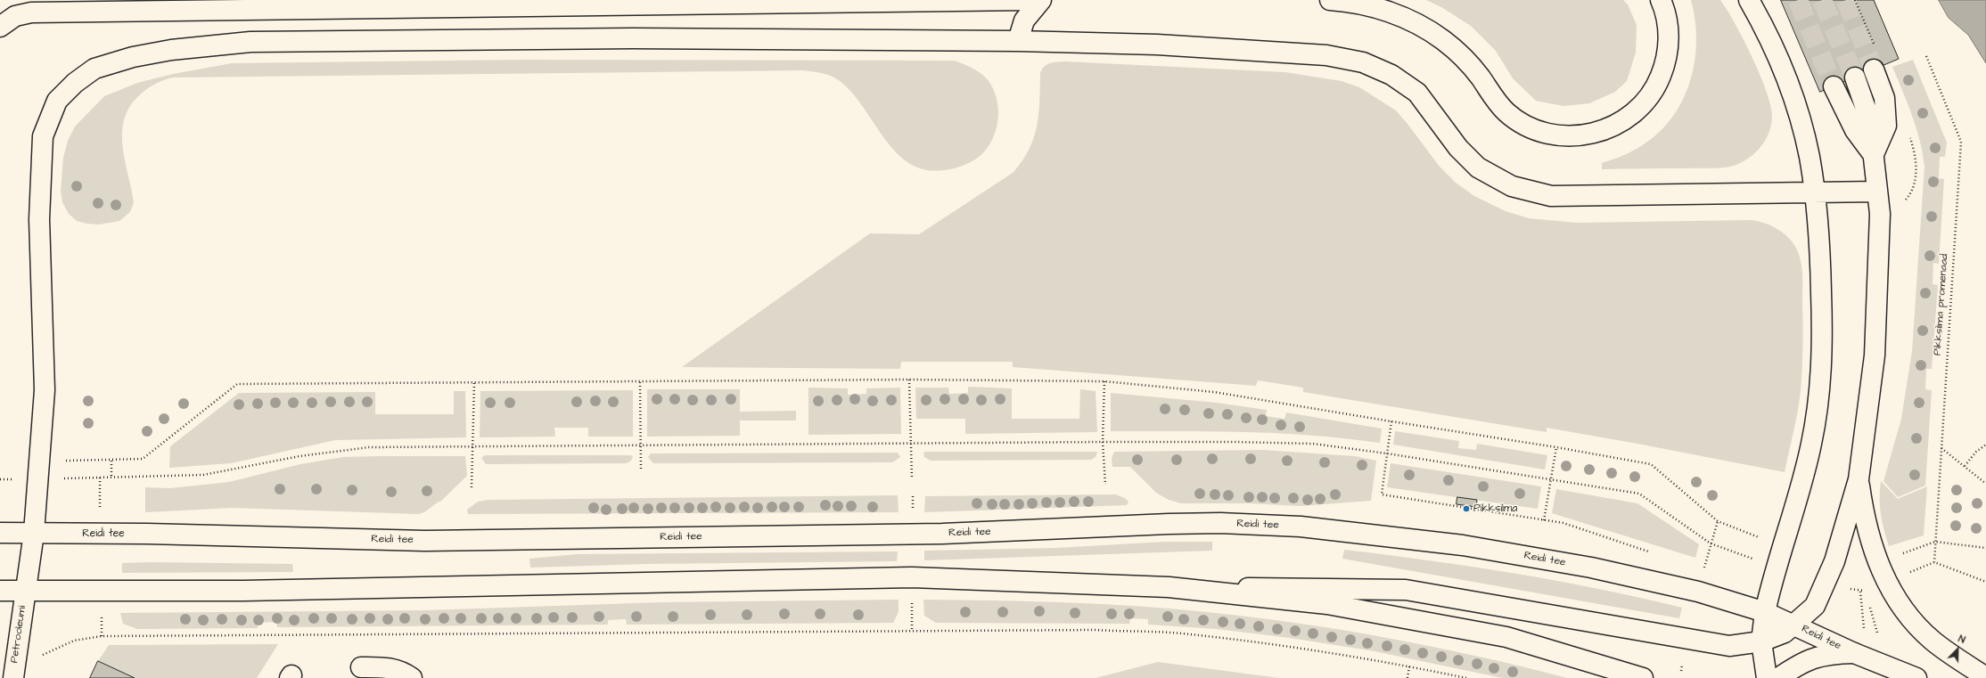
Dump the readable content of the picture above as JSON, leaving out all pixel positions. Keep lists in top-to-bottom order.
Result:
{
  "streets": {
    "street": ["Reidi tee", "Petrooleumi"],
    "path": ["Pikksilma promenaad"]
  },
  "crossings": [
    ["Reidi tee", "Petrooleumi"]
  ],
  "places": ["Pikksilma"],
  "north": "top right"
}
